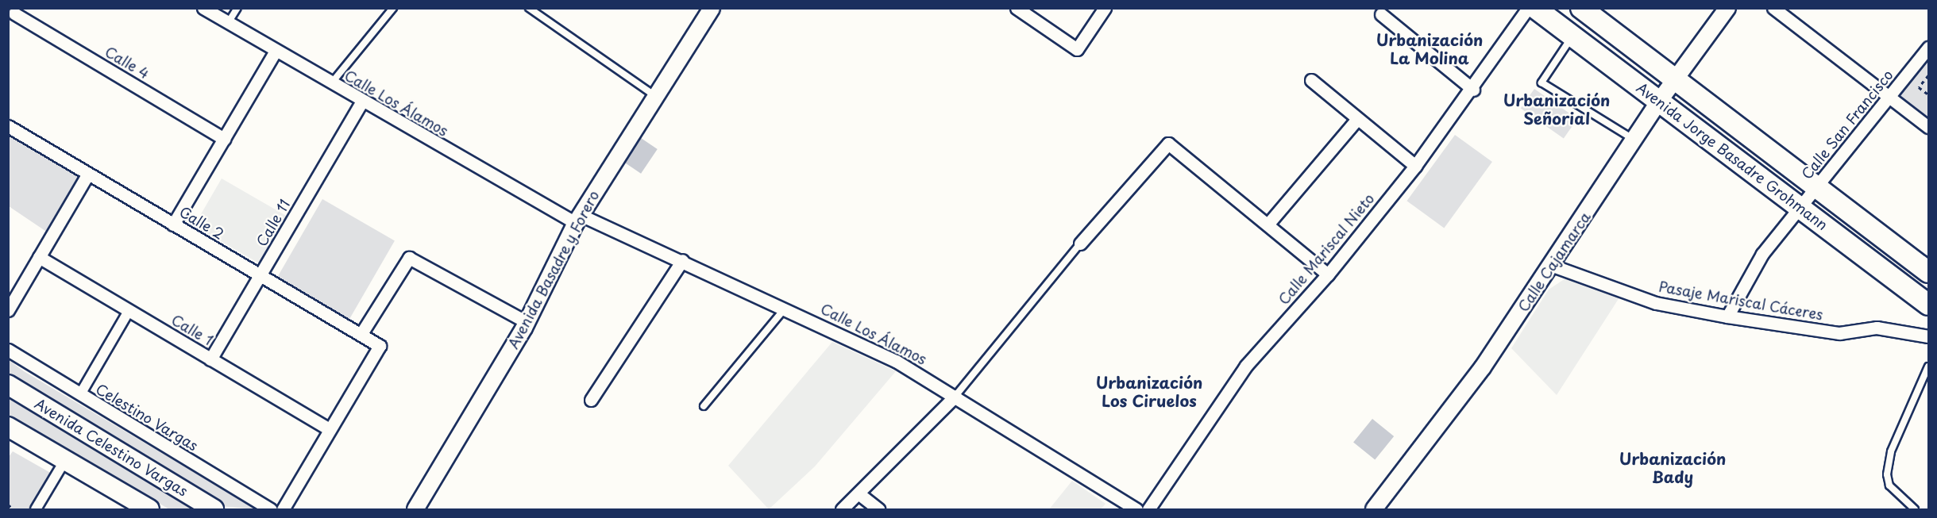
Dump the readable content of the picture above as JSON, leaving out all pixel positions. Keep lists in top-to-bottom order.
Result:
{
  "streets": {
    "highway": ["Avenida Jorge Basadre Grohmann"],
    "main road": ["Avenida Celestino Vargas"],
    "street": [
      "Calle 4",
      "Calle Los Álamos",
      "Calle San Francisco",
      "Calle 2",
      "Calle 11",
      "Calle Mariscal Nieto",
      "Calle Cajamarca",
      "Avenida Basadre y Forero",
      "Pasaje Mariscal Cáceres",
      "Calle 1",
      "Celestino Vargas"
    ]
  },
  "crossings": [
    ["Calle Los Álamos", "Calle 11"],
    ["Calle Los Álamos", "Avenida Basadre y Forero"],
    ["Calle San Francisco", "Avenida Jorge Basadre Grohmann"],
    ["Calle San Francisco", "Pasaje Mariscal Cáceres"],
    ["Avenida Jorge Basadre Grohmann", "Calle Cajamarca"],
    ["Calle 2", "Calle 11"],
    ["Calle 2", "Calle 1"],
    ["Calle 11", "Calle 1"],
    ["Calle Cajamarca", "Pasaje Mariscal Cáceres"]
  ],
  "districts": [
    "Urbanización La Molina",
    "Urbanización Señorial",
    "Urbanización Los Ciruelos",
    "Urbanización Bady"
  ]
}
